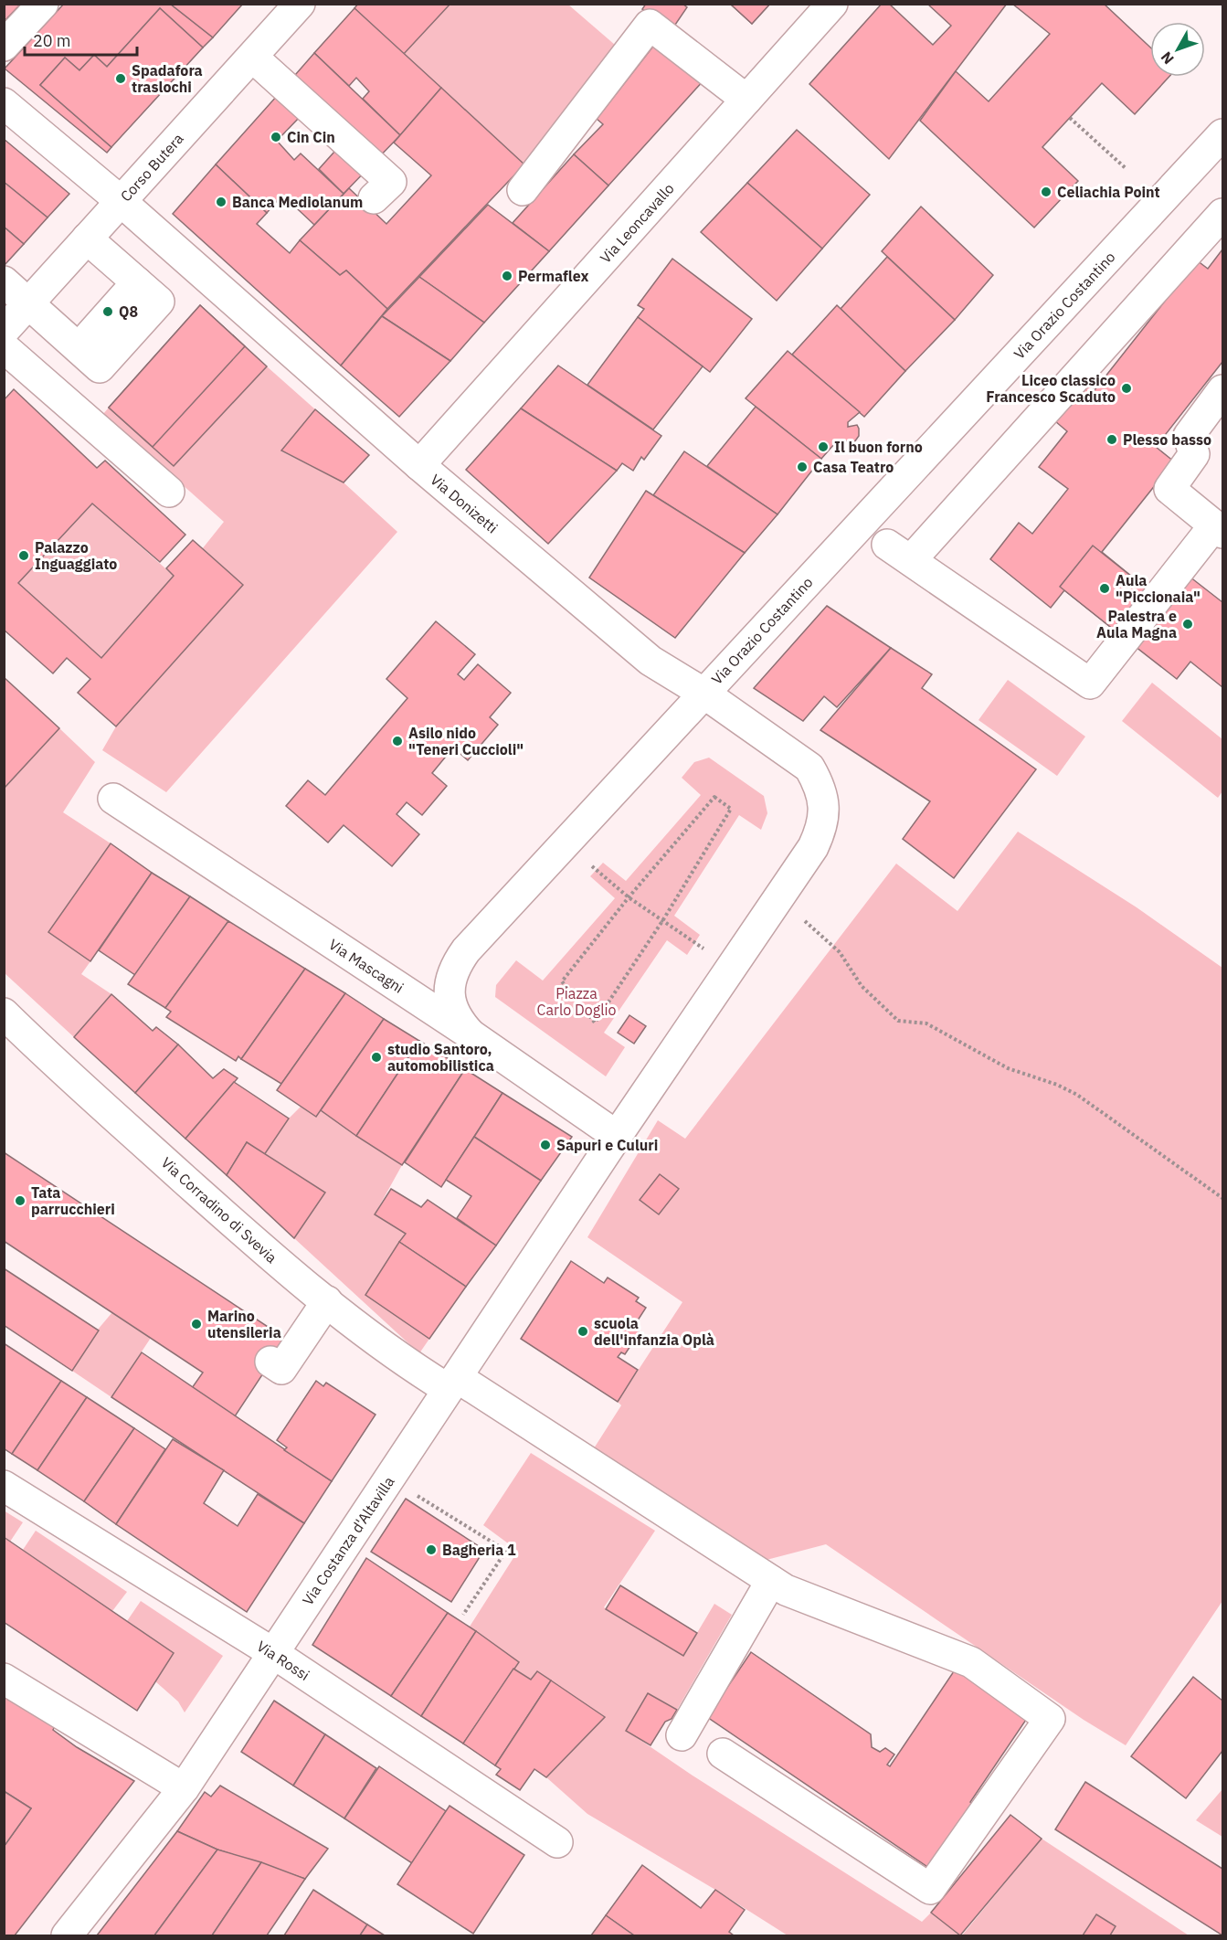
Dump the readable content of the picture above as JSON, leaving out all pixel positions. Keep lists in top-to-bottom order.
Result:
{
  "streets": {
    "street": [
      "Corso Butera",
      "Via Leoncavallo",
      "Via Orazio Costantino",
      "Via Donizetti",
      "Via Mascagni",
      "Via Corradino di Svevia",
      "Via Costanza d'Altavilla",
      "Via Rossi"
    ]
  },
  "crossings": [
    ["Corso Butera", "Via Donizetti"],
    ["Via Leoncavallo", "Via Donizetti"],
    ["Via Orazio Costantino", "Via Donizetti"],
    ["Via Orazio Costantino", "Via Mascagni"],
    ["Via Donizetti", "Via Costanza d'Altavilla"],
    ["Via Mascagni", "Via Costanza d'Altavilla"],
    ["Via Corradino di Svevia", "Via Costanza d'Altavilla"],
    ["Via Costanza d'Altavilla", "Via Rossi"]
  ],
  "parks": ["Piazza Carlo Doglio"],
  "places": [
    "Spadafora traslochi",
    "Cin Cin",
    "Celiachia Point",
    "Banca Mediolanum",
    "Permaflex",
    "Q8",
    "Liceo classico Francesco Scaduto",
    "Plesso basso",
    "Il buon forno",
    "Casa Teatro",
    "Palazzo Inguaggiato",
    "Aula \"Piccionaia\"",
    "Palestra e Aula Magna",
    "Asilo nido \"Teneri Cuccioli\"",
    "studio Santoro, automobilistica",
    "Sapuri e Culuri",
    "Tata parrucchieri",
    "Marino utensileria",
    "scuola dell'infanzia Oplà",
    "Bagheria 1"
  ],
  "scale_bar": "20 m",
  "north": "bottom left"
}
